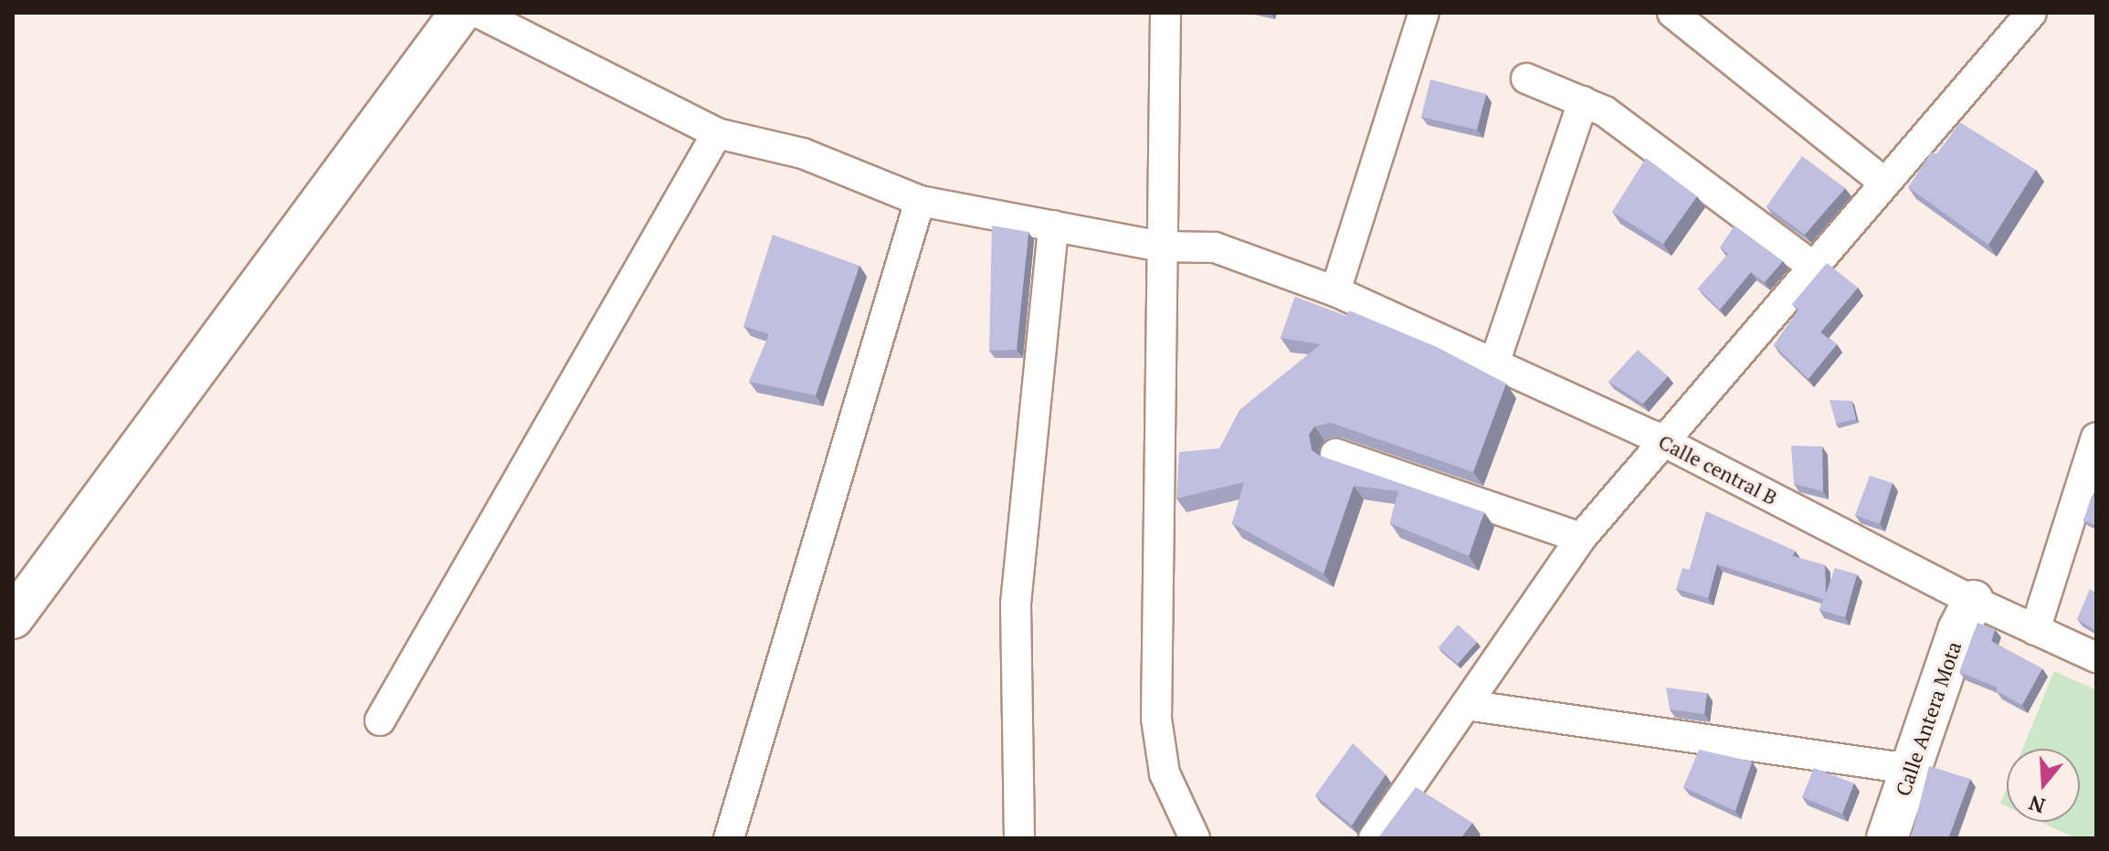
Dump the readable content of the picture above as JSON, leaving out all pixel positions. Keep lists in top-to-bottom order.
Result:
{
  "streets": {
    "main road": ["Calle Antera Mota"],
    "street": ["Calle central B"]
  },
  "crossings": [
    ["Calle central B", "Calle Antera Mota"]
  ],
  "north": "bottom"
}
